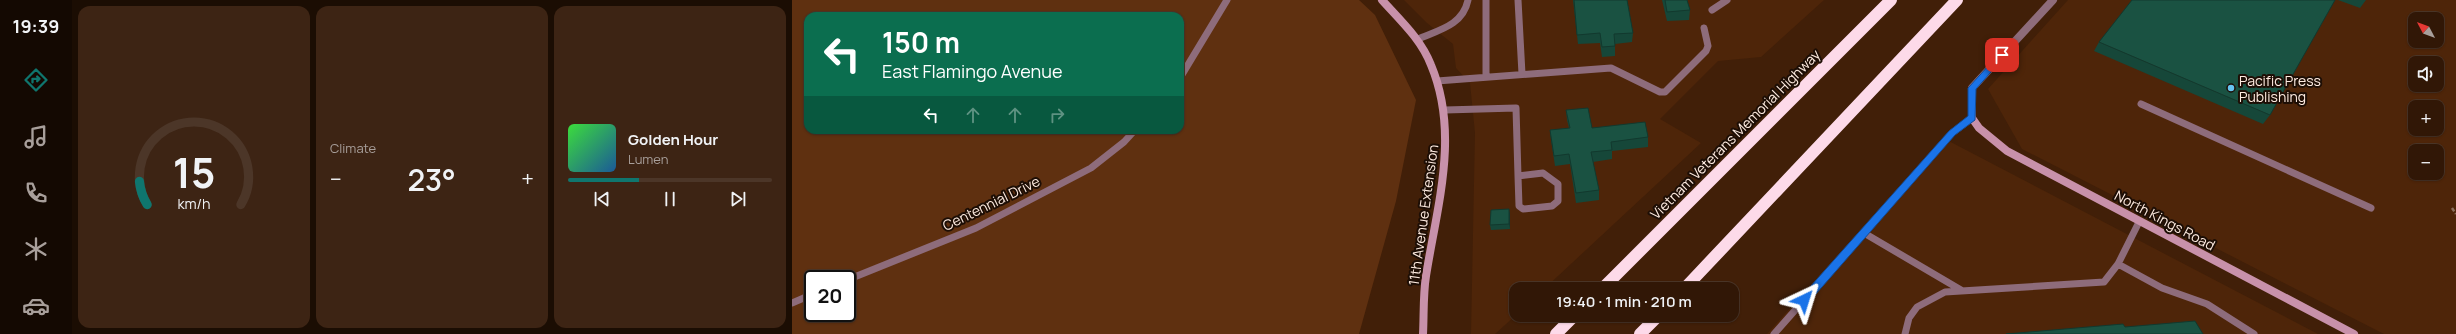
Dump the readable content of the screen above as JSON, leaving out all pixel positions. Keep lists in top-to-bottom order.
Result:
{
  "streets": {
    "highway": ["Vietnam Veterans Memorial Highway"],
    "street": ["11th Avenue Extension", "North Kings Road"],
    "lane": ["Centennial Drive"]
  },
  "places": ["Pacific Press Publishing"],
  "north": "top left",
  "page": {
    "tabs": "19:39",
    "tile": "Climate",
    "map_buttons": ["+", "−"],
    "turn": ["150 m", "East Flamingo Avenue"],
    "song": ["Golden Hour", "Lumen"],
    "heat": ["−", "23°", "+"],
    "limit": "20",
    "trip": "19:40 · 1 min · 210 m",
    "gauge": ["15", "km/h"]
  }
}
